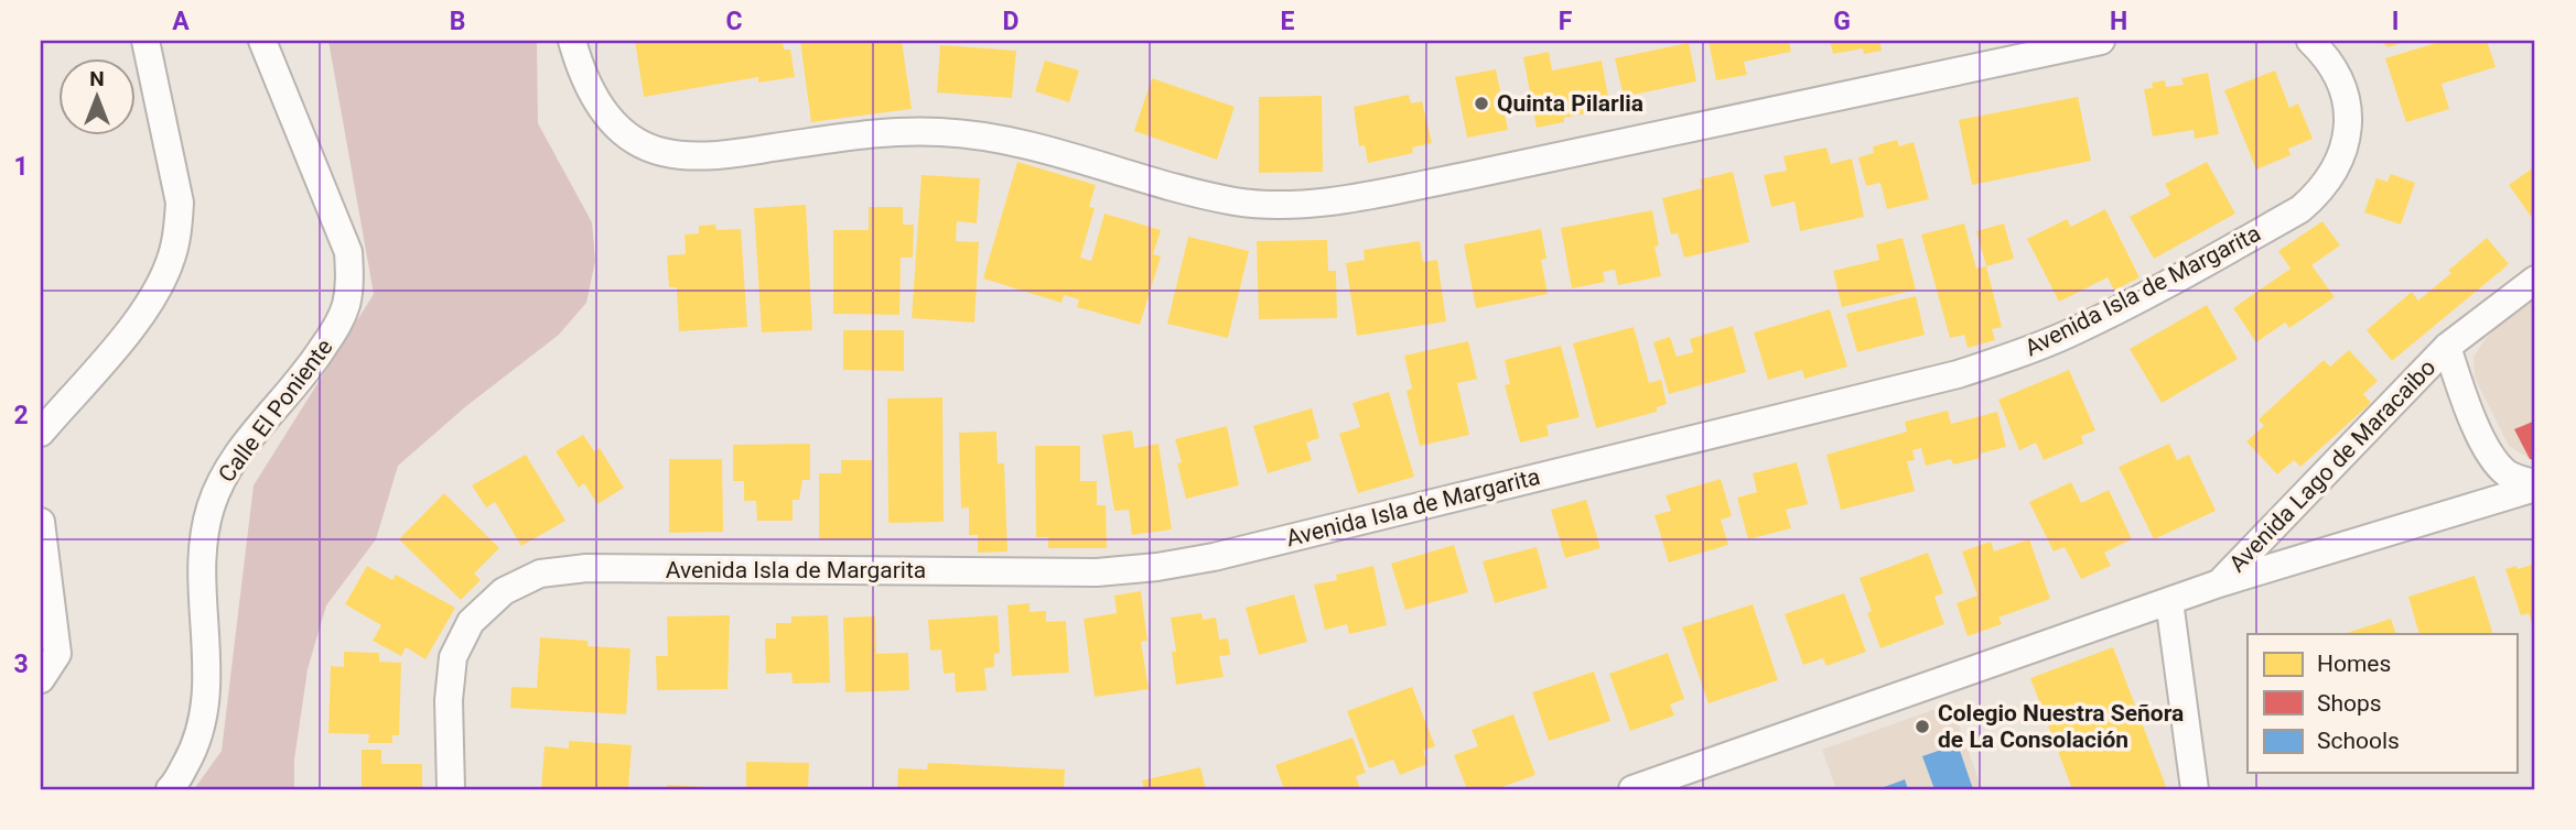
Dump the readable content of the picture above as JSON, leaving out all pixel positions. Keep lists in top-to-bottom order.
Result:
{
  "streets": {
    "street": ["Avenida Isla de Margarita", "Calle El Poniente", "Avenida Lago de Maracaibo"]
  },
  "places": ["Quinta Pilarlia", "Colegio Nuestra Señora de La Consolación"],
  "legend": ["Homes", "Shops", "Schools"],
  "north": "top",
  "grid": {
    "columns": [
      "A",
      "B",
      "C",
      "D",
      "E",
      "F",
      "G",
      "H",
      "I"
    ],
    "rows": ["1", "2", "3"]
  }
}
